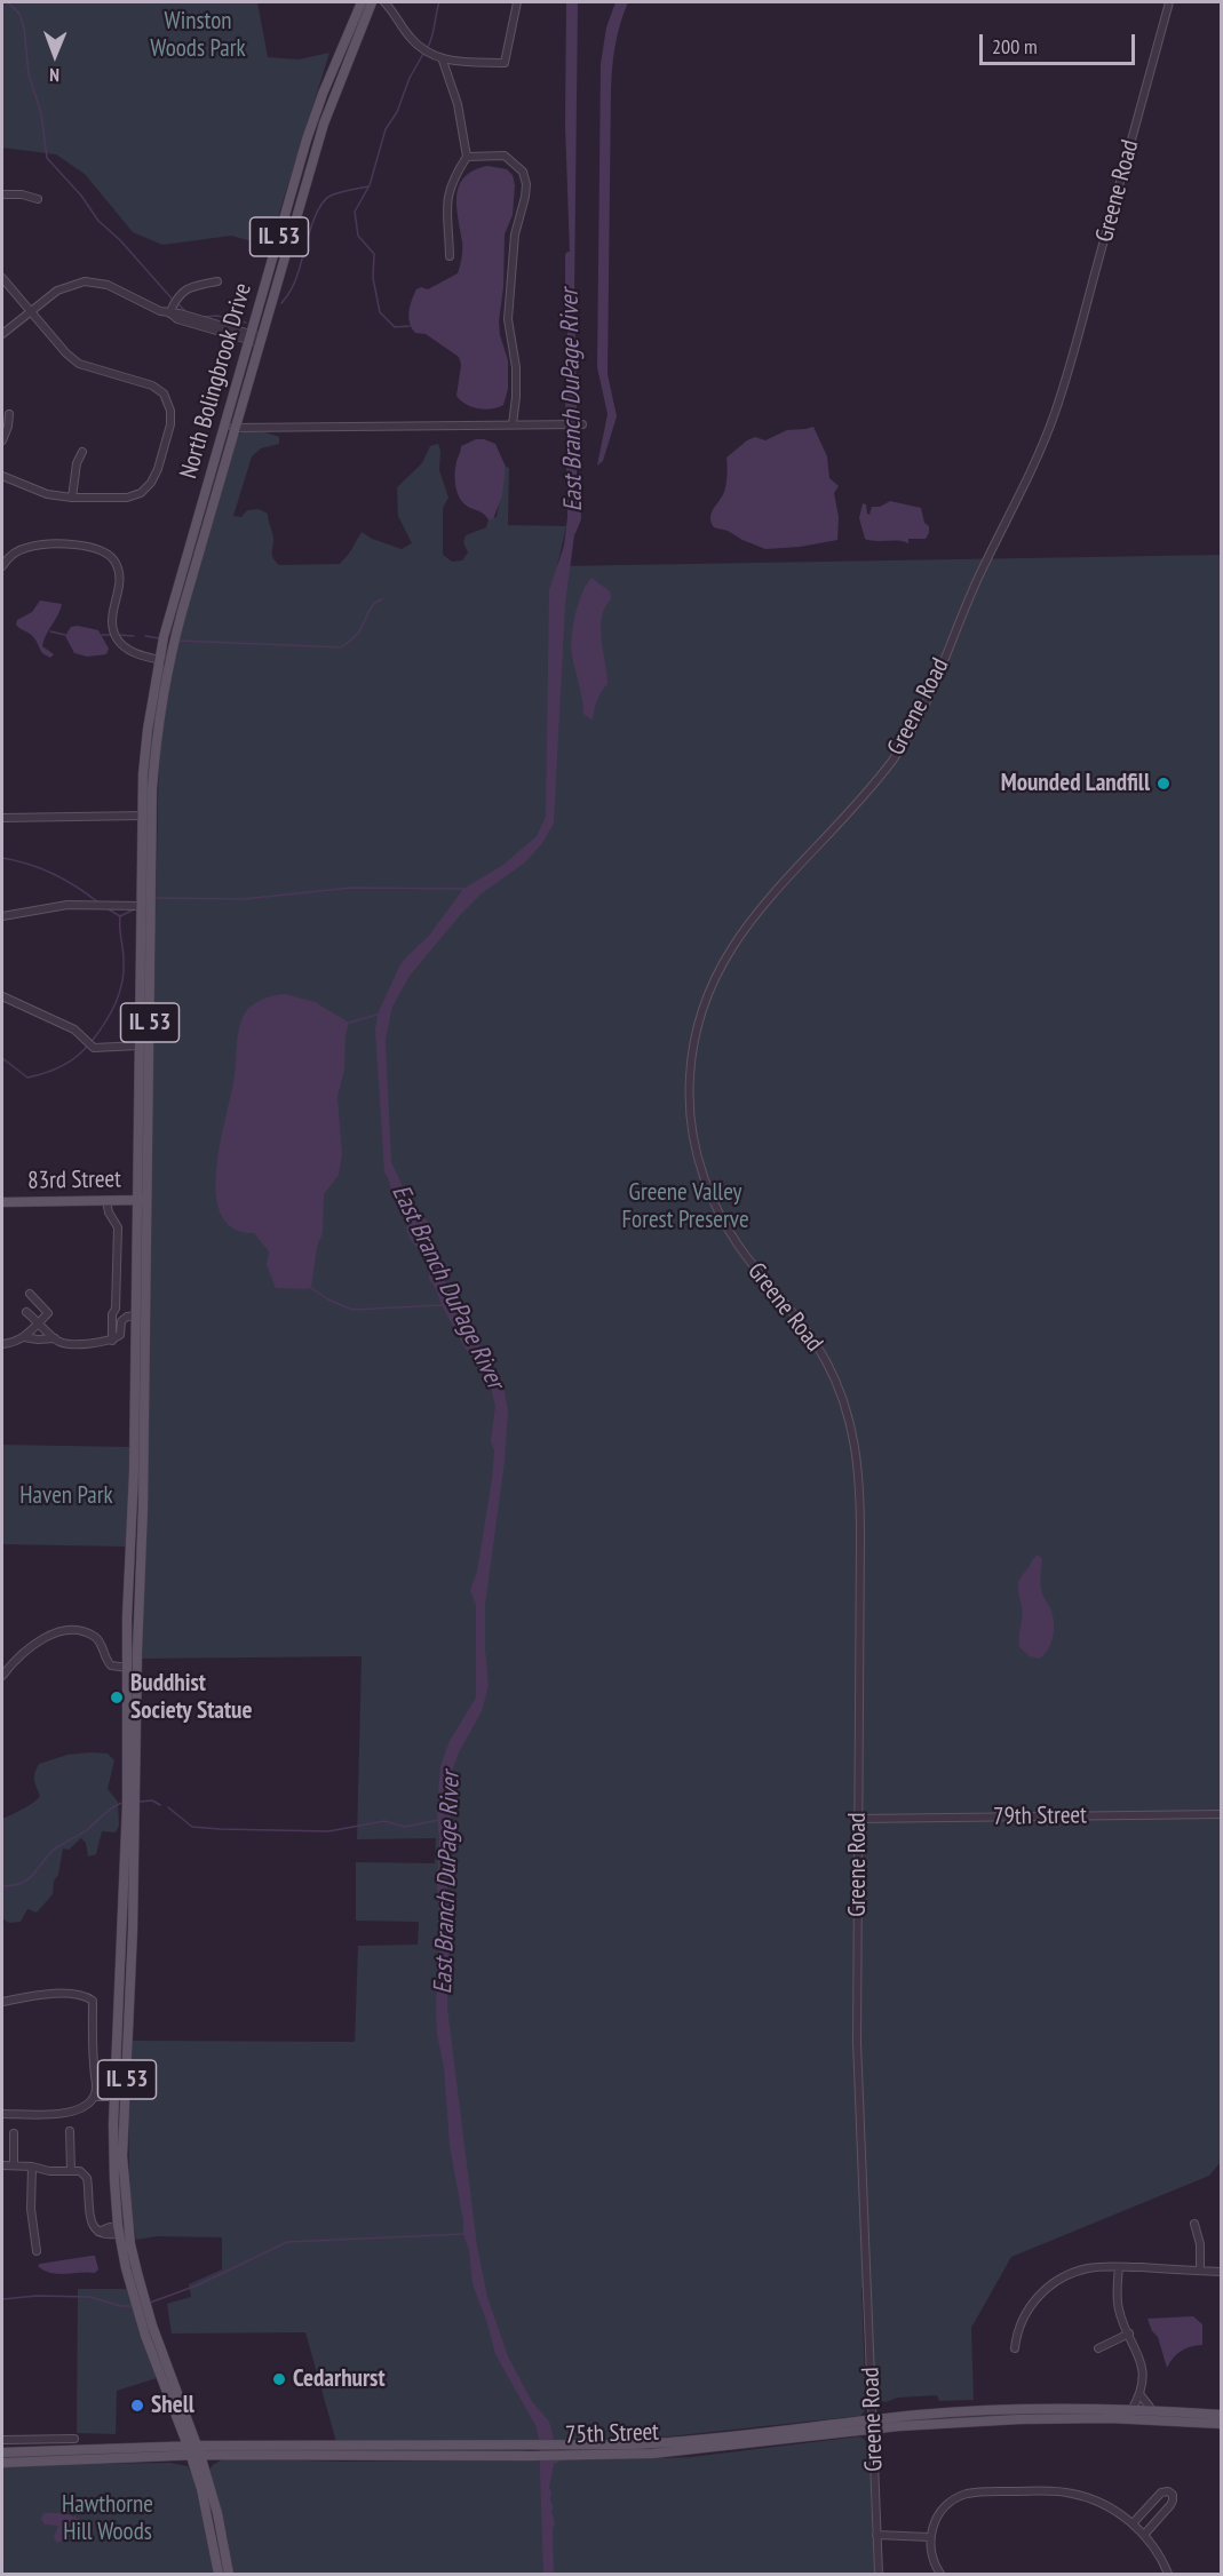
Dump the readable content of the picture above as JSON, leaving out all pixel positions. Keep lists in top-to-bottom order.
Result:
{
  "streets": {
    "main road": [
      "IL 53",
      "North Bolingbrook Drive",
      "83rd Street",
      "75th Street"
    ],
    "street": ["Greene Road", "79th Street"]
  },
  "crossings": [
    ["Greene Road", "79th Street"],
    ["Greene Road", "75th Street"],
    ["IL 53", "North Bolingbrook Drive"],
    ["IL 53", "83rd Street"],
    ["IL 53", "75th Street"]
  ],
  "water": ["East Branch DuPage River"],
  "parks": [
    "Winston Woods Park",
    "Greene Valley Forest Preserve",
    "Haven Park",
    "Hawthorne Hill Woods"
  ],
  "places": [
    "Mounded Landfill",
    "Buddhist Society Statue",
    "Cedarhurst",
    "Shell"
  ],
  "scale_bar": "200 m",
  "north": "bottom"
}
